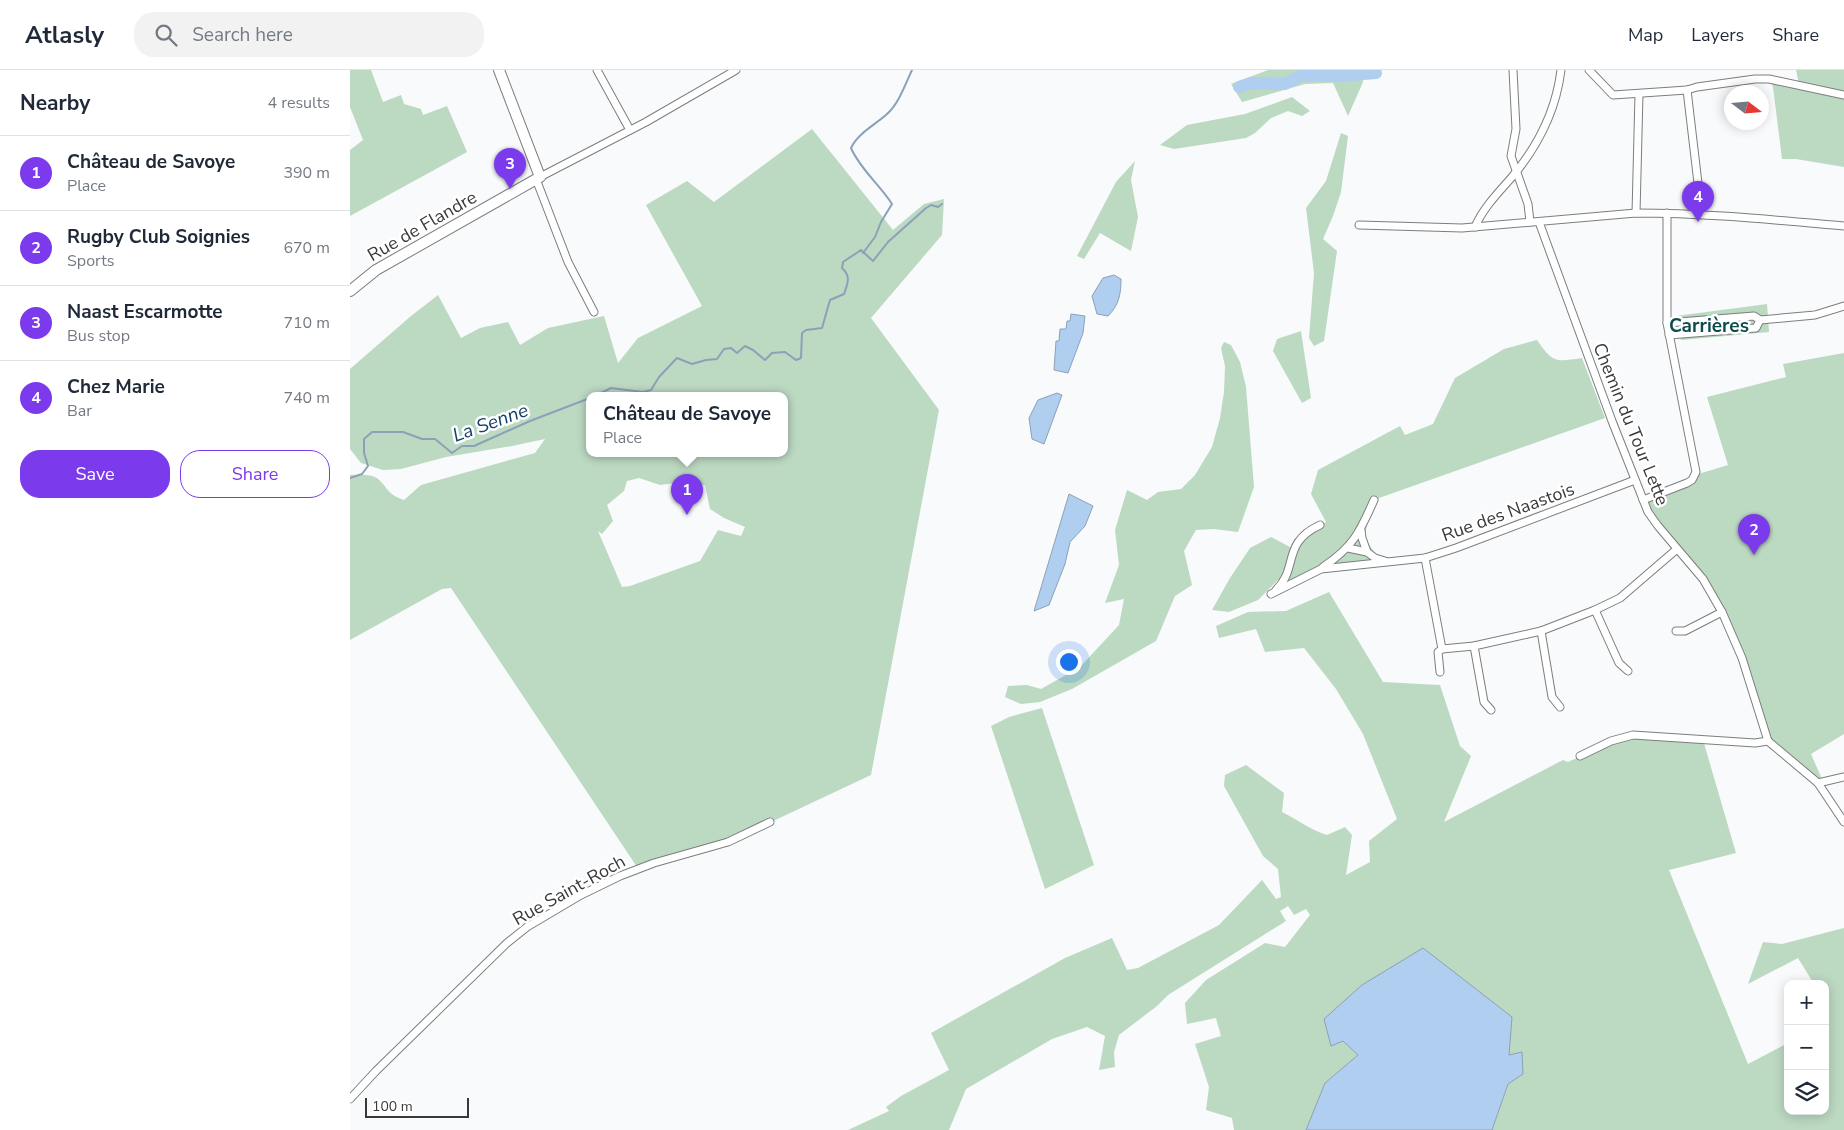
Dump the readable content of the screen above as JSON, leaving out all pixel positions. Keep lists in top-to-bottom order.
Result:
{
  "streets": {
    "street": [
      "Rue de Flandre",
      "Chemin du Tour Lette",
      "Rue des Naastois",
      "Rue Saint-Roch"
    ]
  },
  "crossings": [
    ["Chemin du Tour Lette", "Rue des Naastois"]
  ],
  "districts": ["Carrières"],
  "water": ["La Senne"],
  "scale_bar": "100 m",
  "north": "right",
  "page": {
    "header": "Atlasly",
    "search": "Search here",
    "nav": ["Map", "Layers", "Share"],
    "heading": ["Nearby", "4 results"],
    "list": [
      {
        "mark": "1",
        "name": "Château de Savoye",
        "note": "Place",
        "value": "390 m"
      },
      {
        "mark": "2",
        "name": "Rugby Club Soignies",
        "note": "Sports",
        "value": "670 m"
      },
      {
        "mark": "3",
        "name": "Naast Escarmotte",
        "note": "Bus stop",
        "value": "710 m"
      },
      {
        "mark": "4",
        "name": "Chez Marie",
        "note": "Bar",
        "value": "740 m"
      }
    ],
    "pins": [
      "3",
      "4",
      "1",
      "2"
    ],
    "popup": ["Château de Savoye", "Place"],
    "buttons": ["Save", "Share"],
    "map_buttons": ["+", "−"],
    "scale": "100 m"
  }
}
